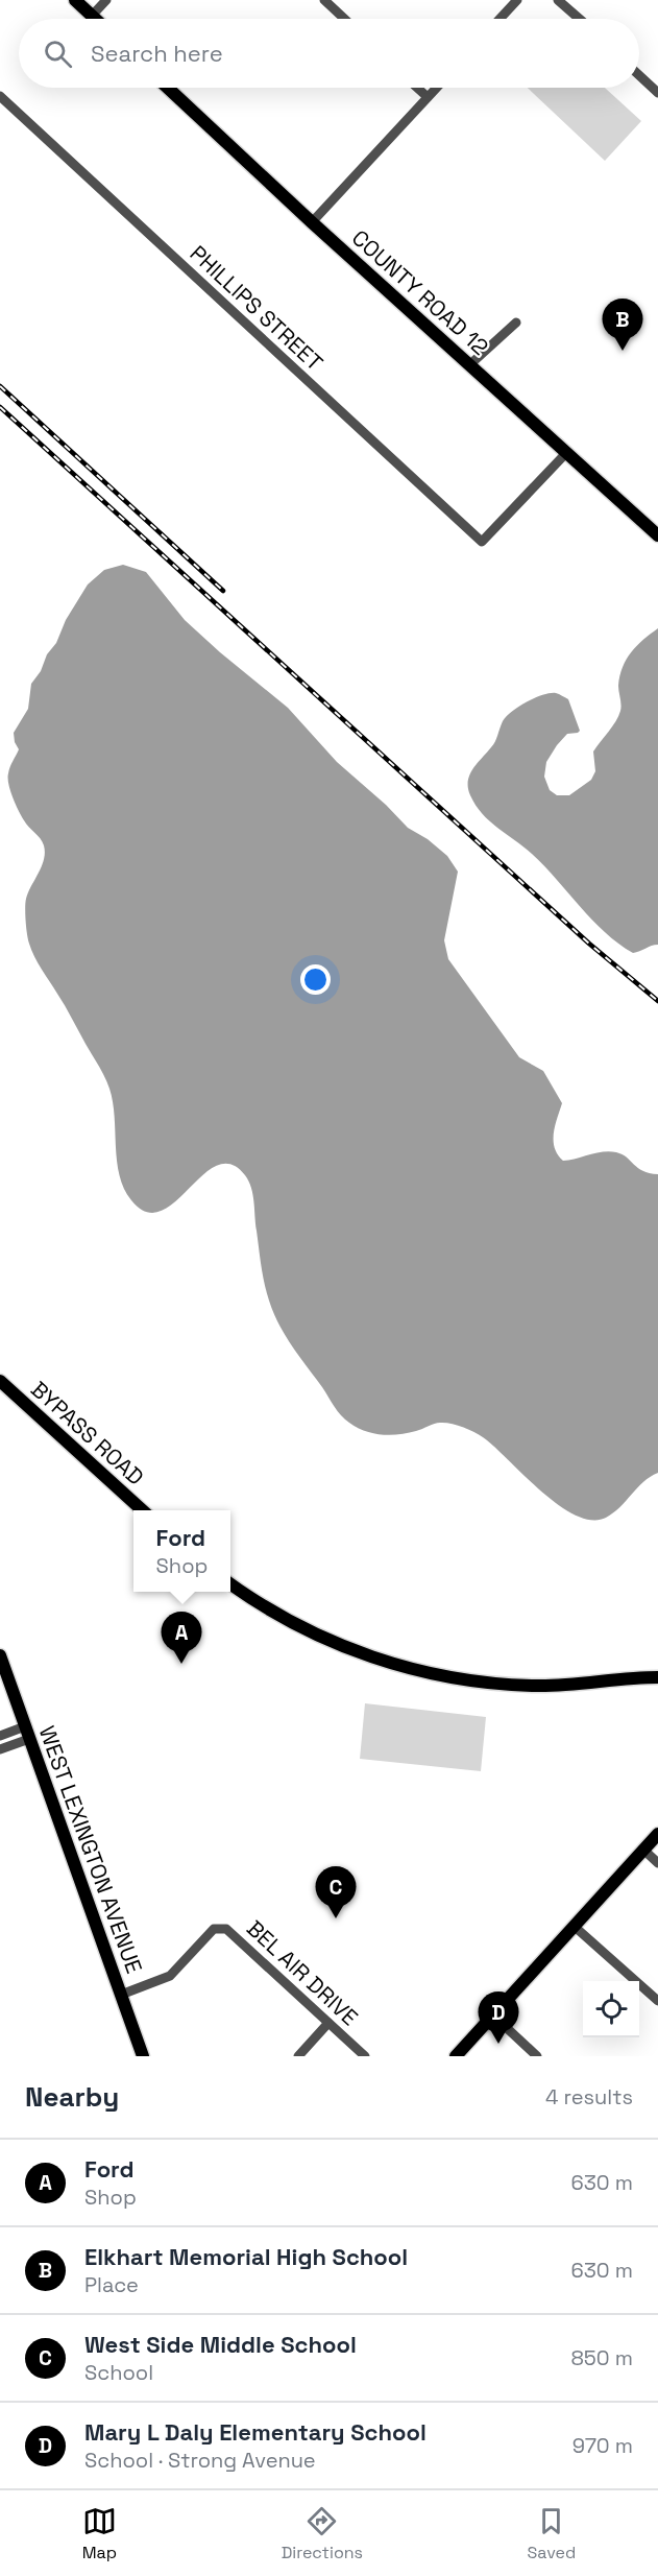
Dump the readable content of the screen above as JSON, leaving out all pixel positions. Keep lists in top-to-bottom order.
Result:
{
  "streets": {
    "main road": ["COUNTY ROAD 12", "BYPASS ROAD", "WEST LEXINGTON AVENUE"],
    "street": ["PHILLIPS STREET", "BEL AIR DRIVE"]
  },
  "crossings": [
    ["COUNTY ROAD 12", "PHILLIPS STREET"],
    ["WEST LEXINGTON AVENUE", "BEL AIR DRIVE"]
  ],
  "page": {
    "search": "Search here",
    "pins": [
      "B",
      "A",
      "C",
      "D"
    ],
    "popup": ["Ford", "Shop"],
    "heading": ["Nearby", "4 results"],
    "list": [
      {
        "mark": "A",
        "name": "Ford",
        "note": "Shop",
        "value": "630 m"
      },
      {
        "mark": "B",
        "name": "Elkhart Memorial High School",
        "note": "Place",
        "value": "630 m"
      },
      {
        "mark": "C",
        "name": "West Side Middle School",
        "note": "School",
        "value": "850 m"
      },
      {
        "mark": "D",
        "name": "Mary L Daly Elementary School",
        "note": "School · Strong Avenue",
        "value": "970 m"
      }
    ],
    "nav": ["Map", "Directions", "Saved"]
  }
}
